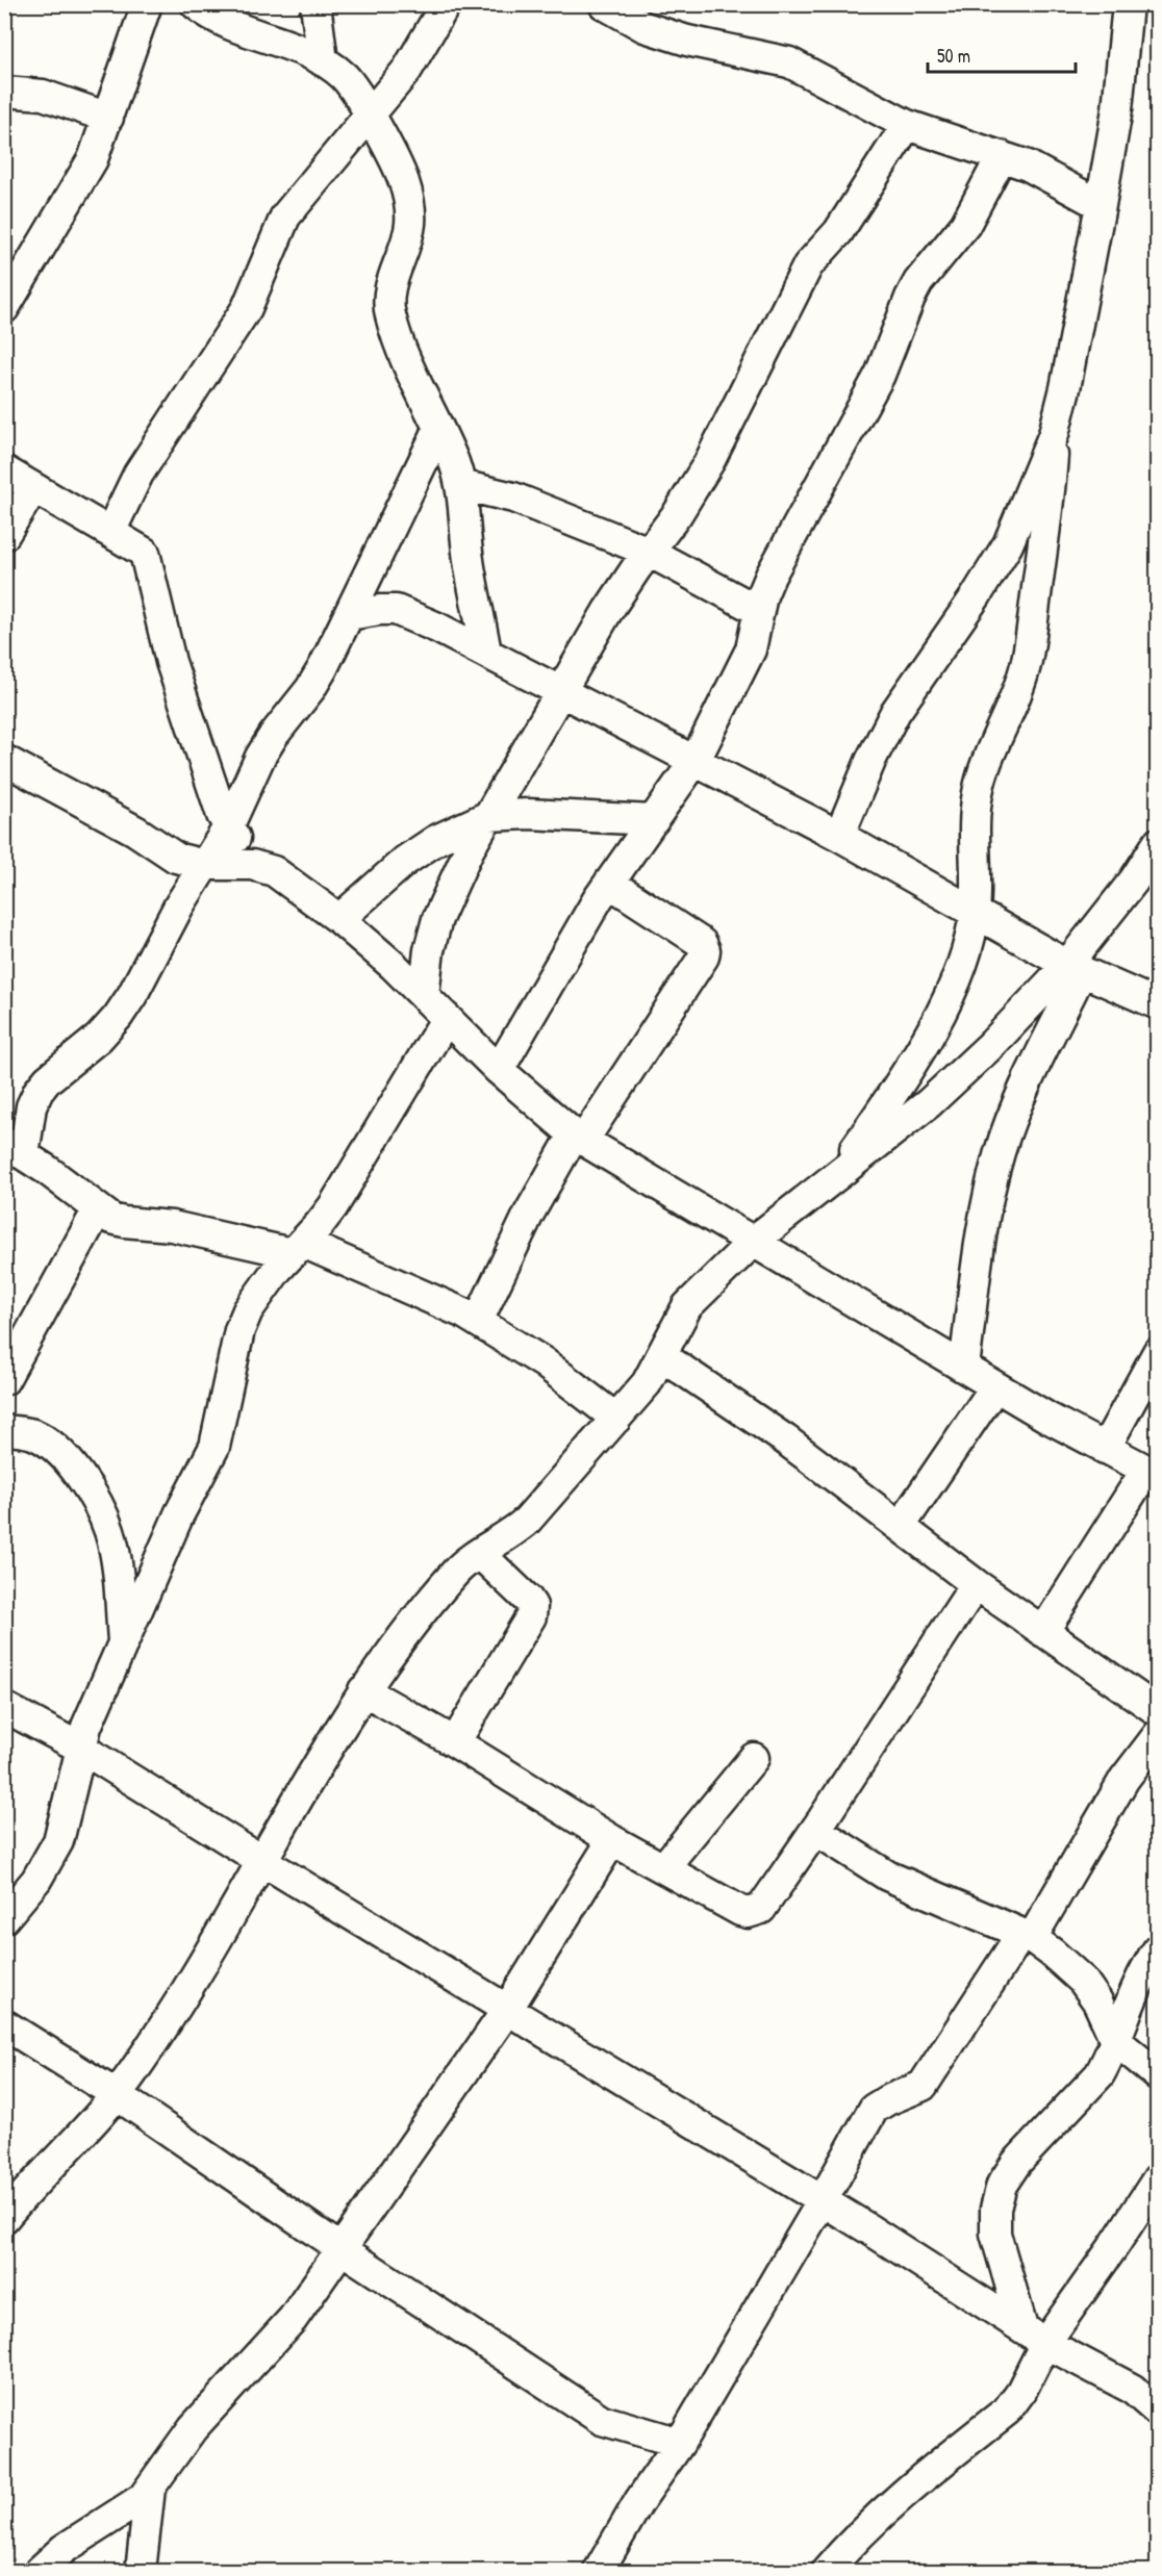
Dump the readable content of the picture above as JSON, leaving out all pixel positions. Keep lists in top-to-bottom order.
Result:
{
  "scale_bar": "50 m"
}
